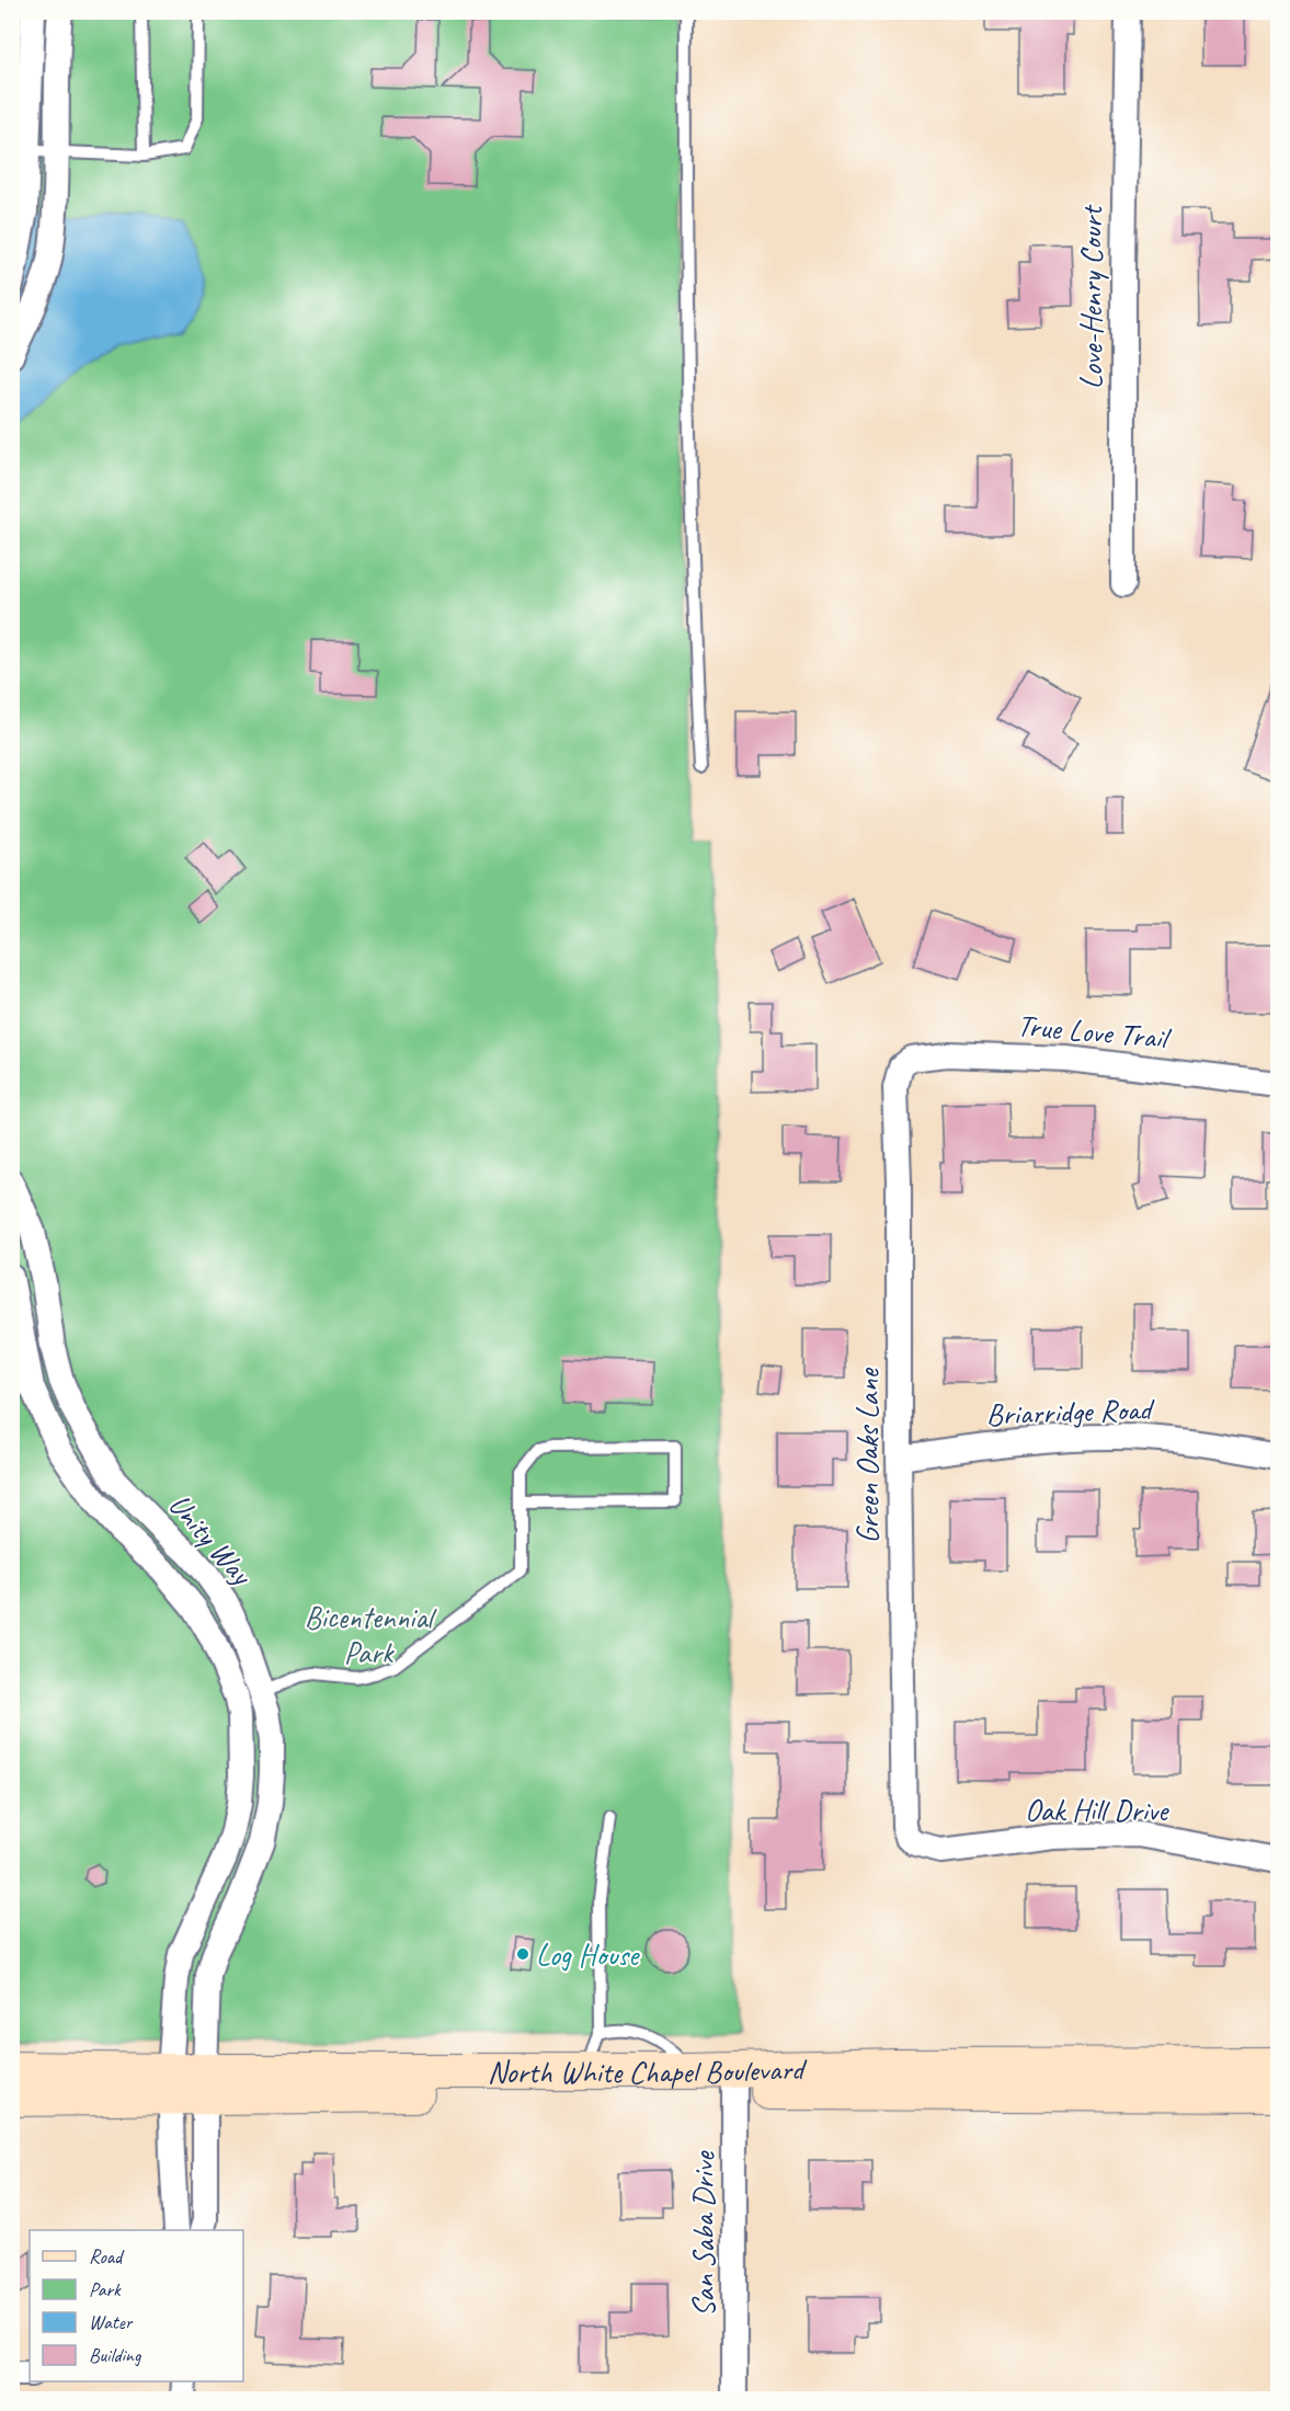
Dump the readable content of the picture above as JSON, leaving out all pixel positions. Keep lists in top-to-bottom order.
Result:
{
  "streets": {
    "main road": ["North White Chapel Boulevard"],
    "street": [
      "Love-Henry Court",
      "True Love Trail",
      "Briarridge Road",
      "Green Oaks Lane",
      "Unity Way",
      "Oak Hill Drive",
      "San Saba Drive"
    ]
  },
  "crossings": [
    ["True Love Trail", "Green Oaks Lane"],
    ["Briarridge Road", "Green Oaks Lane"],
    ["Green Oaks Lane", "Oak Hill Drive"],
    ["Unity Way", "North White Chapel Boulevard"],
    ["North White Chapel Boulevard", "San Saba Drive"]
  ],
  "parks": ["Bicentennial Park"],
  "places": ["Log House"],
  "legend": [
    "Road",
    "Park",
    "Water",
    "Building"
  ]
}
